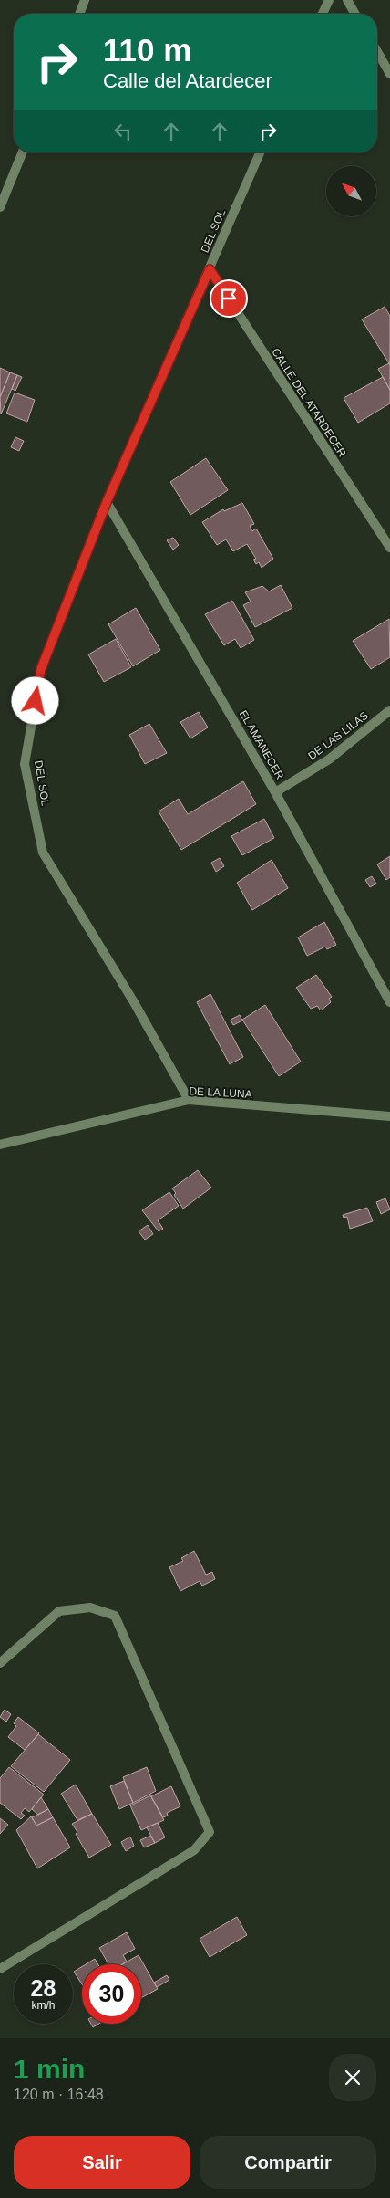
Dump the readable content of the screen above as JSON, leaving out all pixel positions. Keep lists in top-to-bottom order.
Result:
{
  "streets": {
    "street": [
      "DEL SOL",
      "CALLE DEL ATARDECER",
      "DE LAS LILAS",
      "EL AMANECER",
      "DE LA LUNA"
    ]
  },
  "crossings": [
    ["DEL SOL", "CALLE DEL ATARDECER"],
    ["DEL SOL", "EL AMANECER"],
    ["DEL SOL", "DE LA LUNA"],
    ["DE LAS LILAS", "EL AMANECER"]
  ],
  "north": "top left",
  "page": {
    "turn": ["110 m", "Calle del Atardecer"],
    "speed": "28 km/h",
    "limit": "30",
    "heading": ["1 min", "120 m · 16:48"],
    "buttons": ["Salir", "Compartir"]
  }
}
